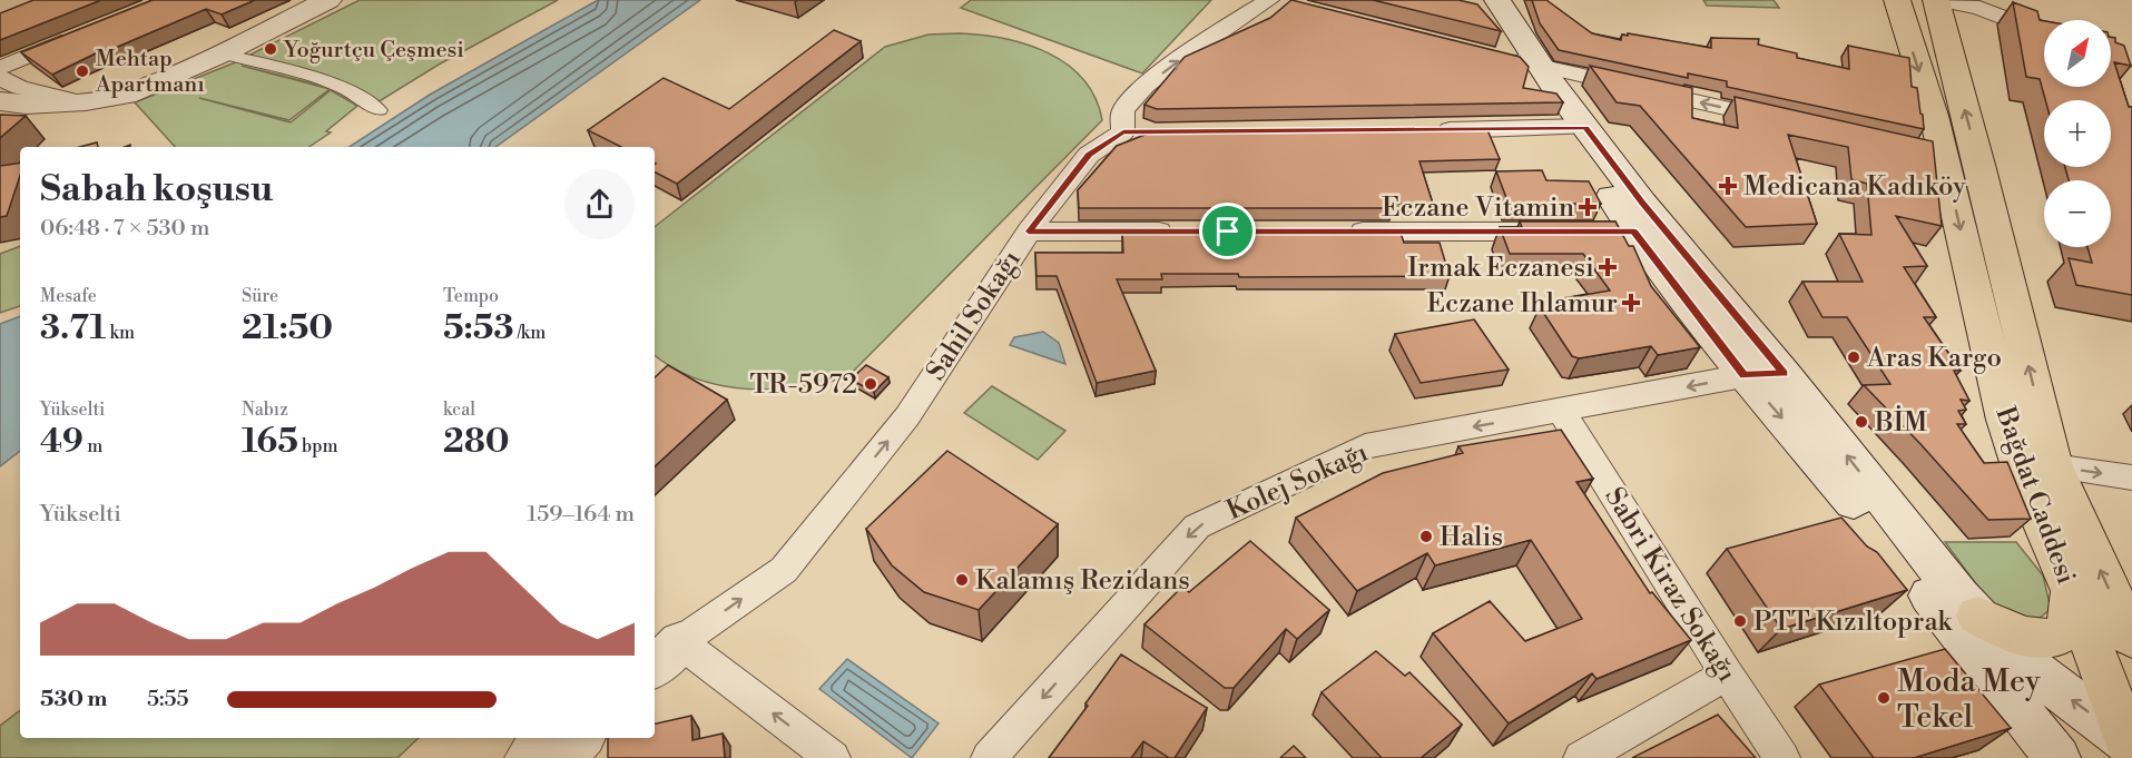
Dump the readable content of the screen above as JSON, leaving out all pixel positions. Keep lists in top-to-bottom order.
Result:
{
  "streets": {
    "main road": ["Bağdat Caddesi"],
    "street": ["Sahil Sokağı", "Kolej Sokağı", "Sabri Kiraz Sokağı"]
  },
  "crossings": [
    ["Kolej Sokağı", "Sabri Kiraz Sokağı"]
  ],
  "one_way": ["Sahil Sokağı", "Kolej Sokağı"],
  "places": {
    "other": [
      "Yoğurtçu Çeşmesi",
      "Mehtap Apartmanı",
      "Aras Kargo",
      "TR-5972",
      "BİM",
      "Halis",
      "Kalamış Rezidans",
      "PTT Kızıltoprak",
      "Moda Mey Tekel"
    ],
    "health": [
      "Medicana Kadıköy",
      "Eczane Vitamin",
      "Irmak Eczanesi",
      "Eczane Ihlamur"
    ]
  },
  "north": "top right",
  "page": {
    "map_buttons": ["+", "−"],
    "heading": ["Sabah koşusu", "06:48 · 7 × 530 m"],
    "stats": [
      ["Mesafe", "3.71 km"],
      ["Süre", "21:50"],
      ["Tempo", "5:53 /km"],
      ["Yükselti", "49 m"],
      ["Nabız", "165 bpm"],
      ["kcal", "280"]
    ],
    "chart": ["Yükselti", "159–164 m"],
    "list": [
      {
        "name": "530 m",
        "note": "5:55"
      }
    ]
  }
}
